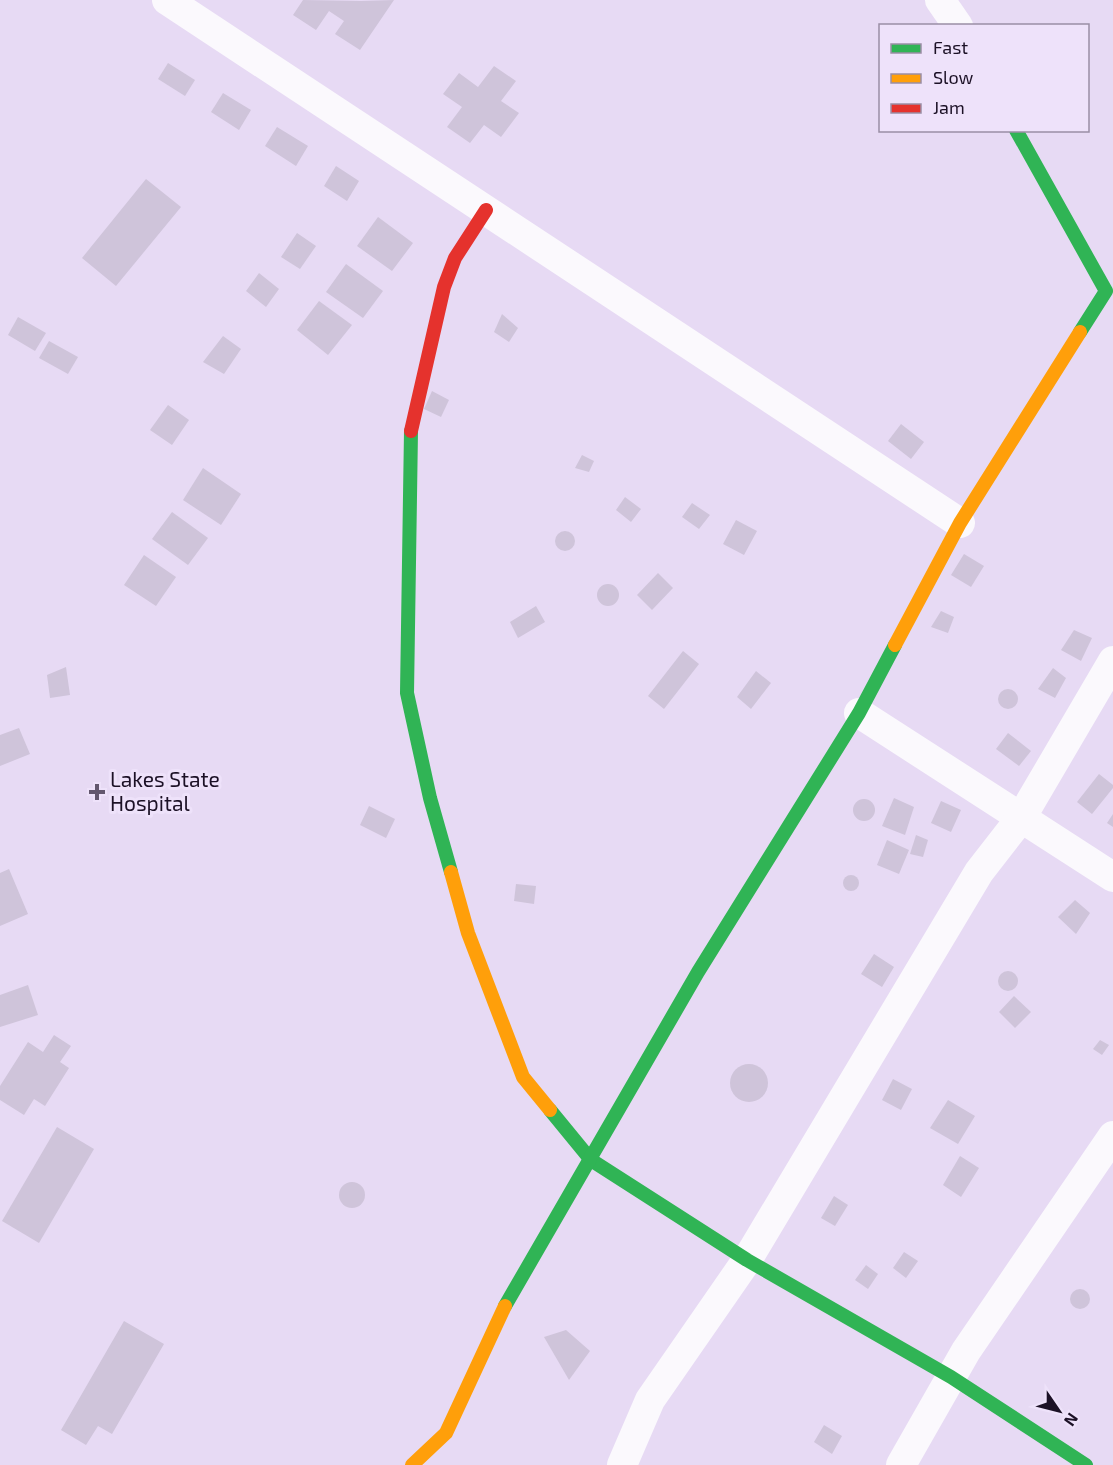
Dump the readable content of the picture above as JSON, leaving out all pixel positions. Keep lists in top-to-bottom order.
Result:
{
  "places": {
    "health": ["Lakes State Hospital"]
  },
  "legend": ["Fast", "Slow", "Jam"],
  "north": "bottom right"
}
